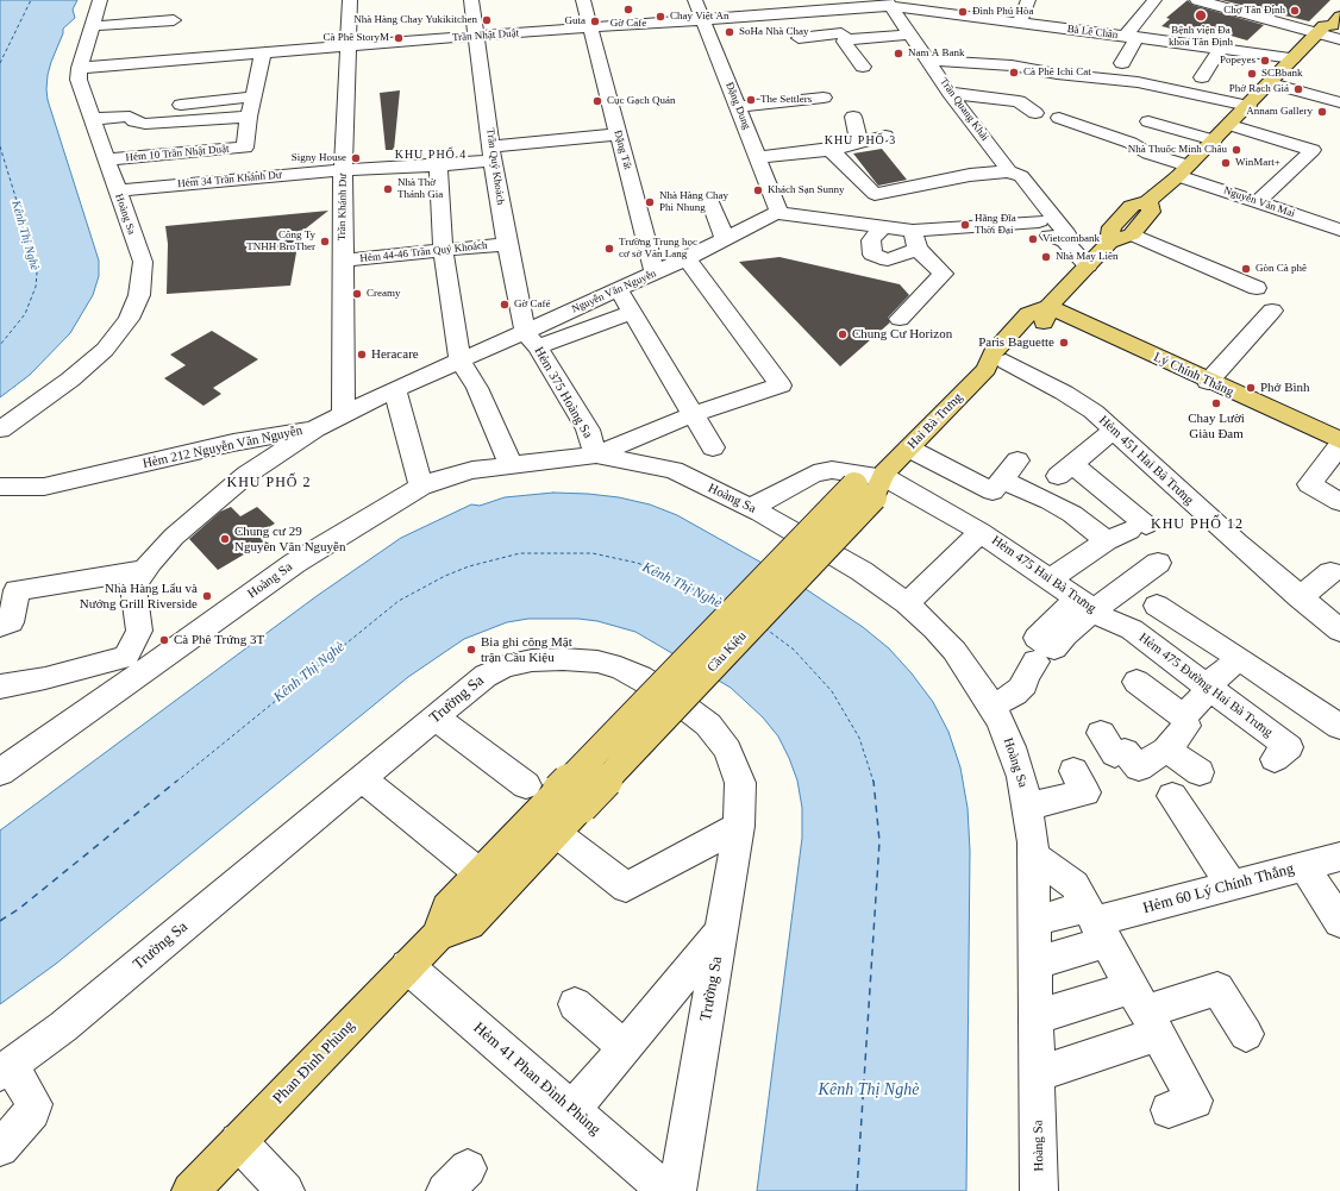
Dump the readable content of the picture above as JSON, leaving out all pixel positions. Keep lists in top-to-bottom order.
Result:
{
  "streets": {
    "main road": [
      "Lý Chính Thắng",
      "Hai Bà Trưng",
      "Cầu Kiệu",
      "Phan Đình Phùng"
    ],
    "street": [
      "Bà Lê Chân",
      "Trần Nhật Duật",
      "Đặng Dung",
      "Trần Quang Khải",
      "Ðặng Tất",
      "Hẻm 10 Trần Nhật Duật",
      "Trần Quý Khoách",
      "Hẻm 34 Trần Khánh Dư",
      "Nguyễn Văn Mai",
      "Trần Khánh Dư",
      "Hoàng Sa",
      "Hẻm 44-46 Trần Quý Khoách",
      "Nguyễn Văn Nguyễn",
      "Hẻm 375 Hoàng Sa",
      "Hẻm 212 Nguyễn Văn Nguyễn",
      "Hẻm 451 Hai Bà Trưng",
      "Hẻm 475 Hai Bà Trưng",
      "Hẻm 475 Đường Hai Bà Trưng",
      "Trường Sa",
      "Hẻm 60 Lý Chính Thắng",
      "Hẻm 41 Phan Đình Phùng"
    ]
  },
  "crossings": [
    ["Bà Lê Chân", "Trần Nhật Duật"],
    ["Bà Lê Chân", "Trần Quang Khải"],
    ["Bà Lê Chân", "Hai Bà Trưng"],
    ["Trần Nhật Duật", "Đặng Dung"],
    ["Trần Nhật Duật", "Trần Quang Khải"],
    ["Trần Nhật Duật", "Ðặng Tất"],
    ["Trần Nhật Duật", "Hẻm 10 Trần Nhật Duật"],
    ["Trần Nhật Duật", "Trần Quý Khoách"],
    ["Trần Nhật Duật", "Trần Khánh Dư"],
    ["Trần Nhật Duật", "Hoàng Sa"],
    ["Đặng Dung", "Nguyễn Văn Nguyễn"],
    ["Trần Quang Khải", "Hai Bà Trưng"],
    ["Ðặng Tất", "Hẻm 34 Trần Khánh Dư"],
    ["Ðặng Tất", "Nguyễn Văn Nguyễn"],
    ["Hẻm 10 Trần Nhật Duật", "Hoàng Sa"],
    ["Trần Quý Khoách", "Hẻm 34 Trần Khánh Dư"],
    ["Trần Quý Khoách", "Hẻm 44-46 Trần Quý Khoách"],
    ["Trần Quý Khoách", "Nguyễn Văn Nguyễn"],
    ["Trần Quý Khoách", "Hẻm 375 Hoàng Sa"],
    ["Hẻm 34 Trần Khánh Dư", "Trần Khánh Dư"],
    ["Hẻm 34 Trần Khánh Dư", "Hoàng Sa"],
    ["Nguyễn Văn Mai", "Hai Bà Trưng"],
    ["Trần Khánh Dư", "Hẻm 44-46 Trần Quý Khoách"],
    ["Trần Khánh Dư", "Nguyễn Văn Nguyễn"],
    ["Hoàng Sa", "Hẻm 375 Hoàng Sa"],
    ["Hoàng Sa", "Hẻm 212 Nguyễn Văn Nguyễn"],
    ["Hoàng Sa", "Hẻm 475 Hai Bà Trưng"],
    ["Nguyễn Văn Nguyễn", "Hẻm 375 Hoàng Sa"],
    ["Nguyễn Văn Nguyễn", "Hẻm 212 Nguyễn Văn Nguyễn"],
    ["Lý Chính Thắng", "Hai Bà Trưng"],
    ["Hai Bà Trưng", "Hẻm 451 Hai Bà Trưng"],
    ["Hai Bà Trưng", "Hẻm 475 Hai Bà Trưng"],
    ["Hai Bà Trưng", "Cầu Kiệu"],
    ["Hẻm 475 Hai Bà Trưng", "Cầu Kiệu"],
    ["Hẻm 475 Hai Bà Trưng", "Hẻm 475 Đường Hai Bà Trưng"],
    ["Cầu Kiệu", "Phan Đình Phùng"],
    ["Phan Đình Phùng", "Hẻm 41 Phan Đình Phùng"]
  ],
  "districts": [
    "KHU PHỐ 3",
    "KHU PHỐ 4",
    "KHU PHỐ 2",
    "KHU PHỐ 12"
  ],
  "water": ["Kênh Thị Nghè"],
  "places": [
    "Gờ Cafe",
    "Chợ Tân Định",
    "Đình Phú Hòa",
    "Bệnh viện Đa khoa Tân Định",
    "Chay Việt An",
    "Nhà Hàng Chay Yukikitchen",
    "Guta",
    "SoHa Nhà Chay",
    "Cà Phê StoryM",
    "Nam A Bank",
    "Popeyes",
    "Cà Phê Ichi Cat",
    "SCBbank",
    "Phở Rạch Giá",
    "The Settlers",
    "Cục Gạch Quán",
    "Annam Gallery",
    "Nhà Thuốc Minh Châu",
    "Signy House",
    "WinMart+",
    "Nhà Thờ Thánh Gia",
    "Khách Sạn Sunny",
    "Nhà Hàng Chay Phi Nhung",
    "Hãng Đĩa Thời Đại",
    "Vietcombank",
    "Công Ty TNHH BroTher",
    "Trường Trung học cơ sở Văn Lang",
    "Nhà May Liên",
    "Gòn Cà phê",
    "Creamy",
    "Gờ Café",
    "Chung Cư Horizon",
    "Paris Baguette",
    "Heracare",
    "Phở Bình",
    "Chay Lười Giàu Đam",
    "Chung cư 29 Nguyễn Văn Nguyễn",
    "Nhà Hàng Lẩu và Nướng Grill Riverside",
    "Cà Phê Trứng 3T",
    "Bia ghi công Mặt trận Cầu Kiệu"
  ]
}
